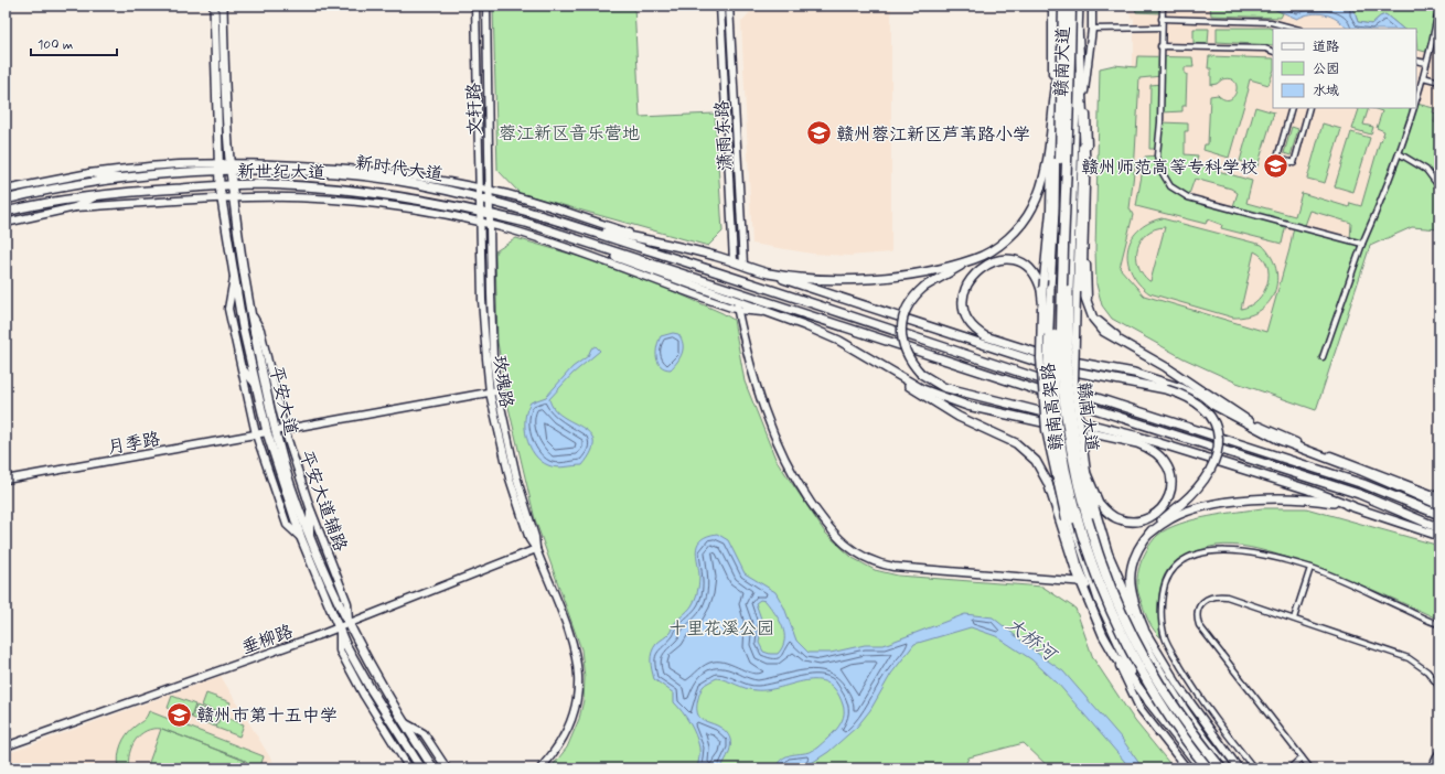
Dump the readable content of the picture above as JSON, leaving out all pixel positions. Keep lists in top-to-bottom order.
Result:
{
  "streets": {
    "highway": ["赣南高架路"],
    "main road": [
      "赣南大道",
      "新时代大道",
      "新世纪大道",
      "平安大道"
    ],
    "street": [
      "文轩路",
      "潇雨东路",
      "玫瑰路",
      "月季路",
      "平安大道辅路",
      "垂柳路"
    ]
  },
  "crossings": [
    ["文轩路", "新时代大道"],
    ["文轩路", "新世纪大道"],
    ["文轩路", "玫瑰路"],
    ["新时代大道", "新世纪大道"],
    ["新时代大道", "平安大道"],
    ["新世纪大道", "玫瑰路"],
    ["新世纪大道", "平安大道"],
    ["玫瑰路", "月季路"],
    ["玫瑰路", "垂柳路"],
    ["平安大道", "月季路"],
    ["平安大道", "平安大道辅路"],
    ["平安大道", "垂柳路"],
    ["月季路", "平安大道辅路"],
    ["平安大道辅路", "垂柳路"]
  ],
  "water": ["大桥河"],
  "parks": ["蓉江新区音乐营地", "十里花溪公园"],
  "places": {
    "school or university": ["赣州蓉江新区芦苇路小学", "赣州师范高等专科学校", "赣州市第十五中学"]
  },
  "legend": ["道路", "公园", "水域"],
  "scale_bar": "100 m"
}
